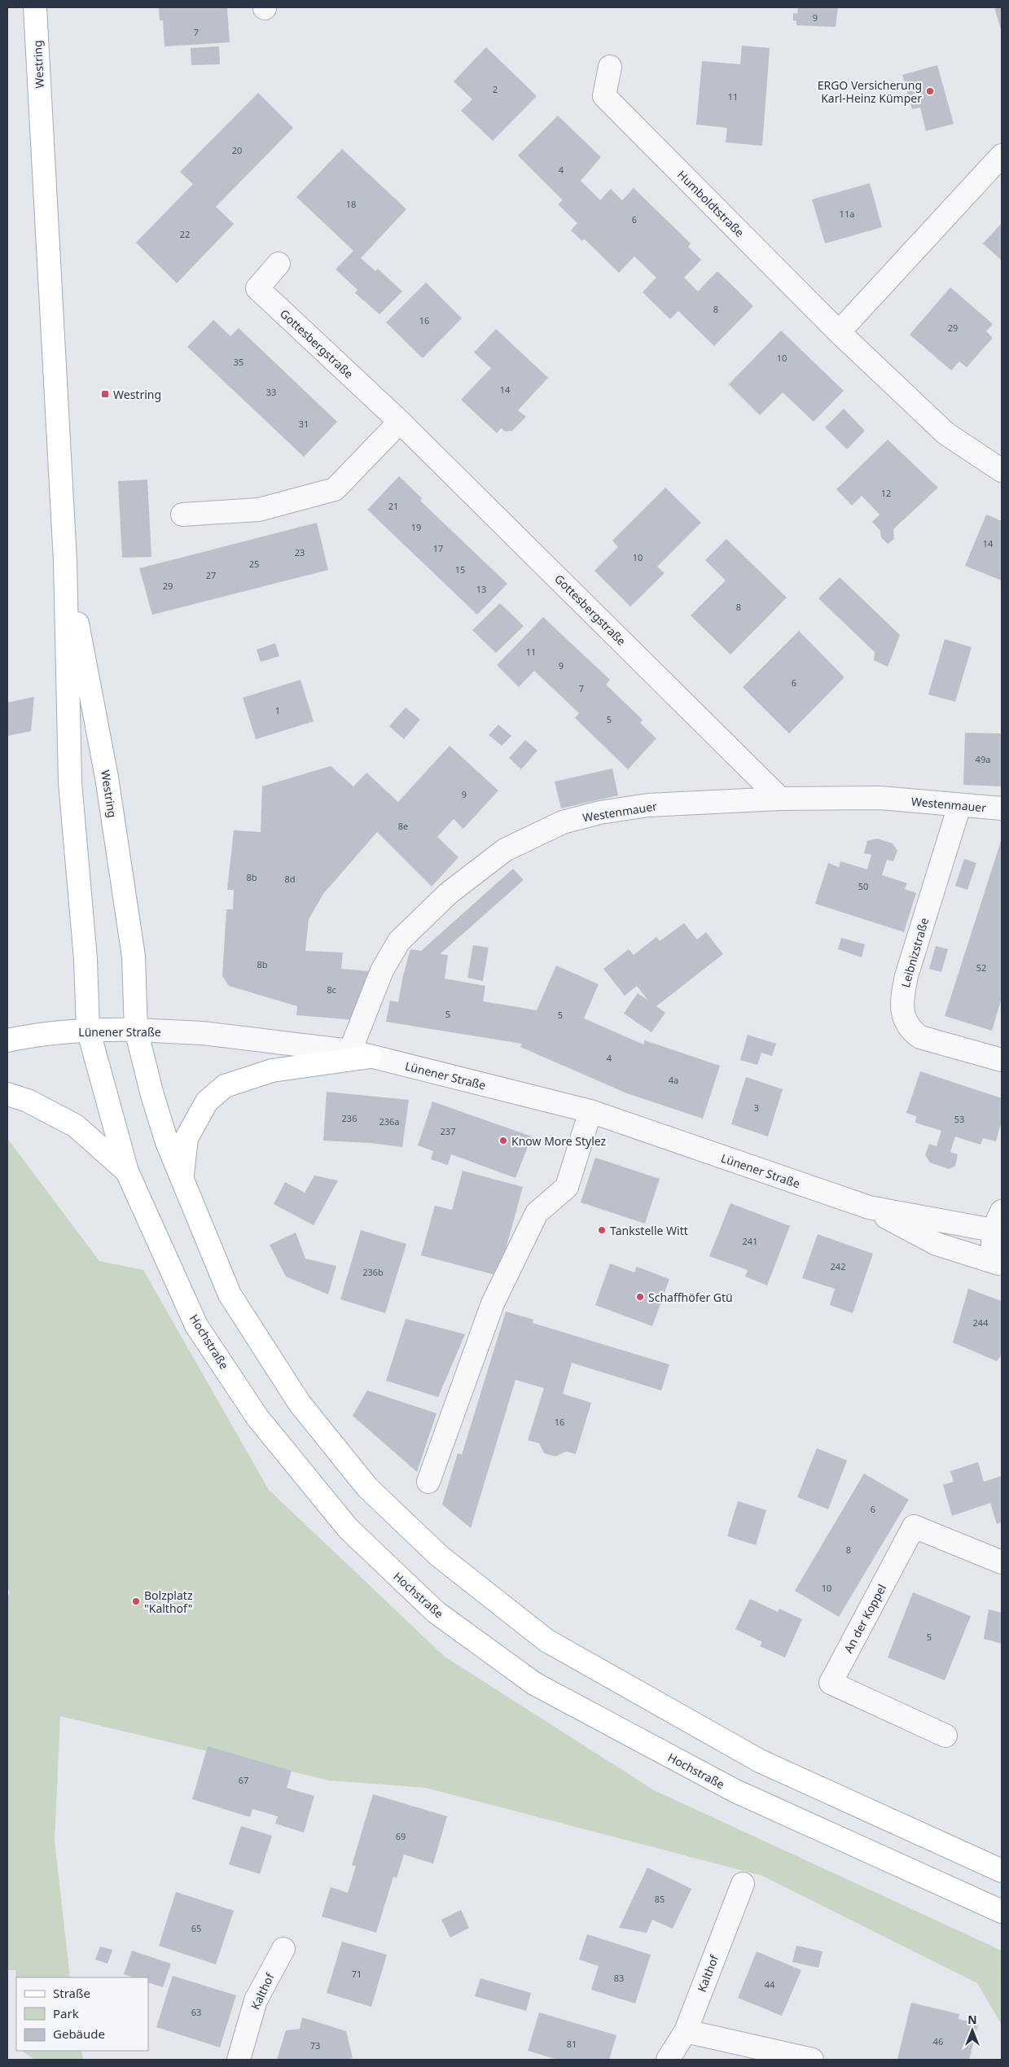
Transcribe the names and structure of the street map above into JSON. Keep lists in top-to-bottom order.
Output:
{
  "streets": {
    "main road": ["Westring", "Lünener Straße", "Hochstraße"],
    "street": [
      "Humboldtstraße",
      "Gottesbergstraße",
      "Westenmauer",
      "Leibnizstraße",
      "An der Koppel",
      "Kalthof"
    ]
  },
  "crossings": [
    ["Westring", "Lünener Straße"],
    ["Westring", "Hochstraße"],
    ["Gottesbergstraße", "Westenmauer"],
    ["Westenmauer", "Leibnizstraße"],
    ["Westenmauer", "Lünener Straße"],
    ["Lünener Straße", "Hochstraße"]
  ],
  "places": {
    "other": [
      "ERGO Versicherung Karl-Heinz Kümper",
      "Know More Stylez",
      "Tankstelle Witt",
      "Schaffhöfer Gtü",
      "Bolzplatz \"Kalthof\""
    ],
    "transit": ["Westring"]
  },
  "house_numbers": [
    "9",
    "7",
    "2",
    "11",
    "20",
    "4",
    "18",
    "11a",
    "6",
    "22",
    "8",
    "16",
    "29",
    "10",
    "35",
    "14",
    "33",
    "31",
    "12",
    "21",
    "19",
    "14",
    "17",
    "23",
    "10",
    "25",
    "15",
    "27",
    "29",
    "13",
    "8",
    "11",
    "9",
    "6",
    "7",
    "1",
    "5",
    "49a",
    "9",
    "8e",
    "8b",
    "8d",
    "50",
    "8b",
    "52",
    "8c",
    "5",
    "5",
    "4",
    "4a",
    "3",
    "236",
    "53",
    "236a",
    "237",
    "241",
    "242",
    "236b",
    "244",
    "16",
    "6",
    "8",
    "10",
    "5",
    "67",
    "69",
    "85",
    "65",
    "71",
    "83",
    "44",
    "63",
    "46",
    "81",
    "73"
  ],
  "legend": ["Straße", "Park", "Gebäude"],
  "north": "top"
}
